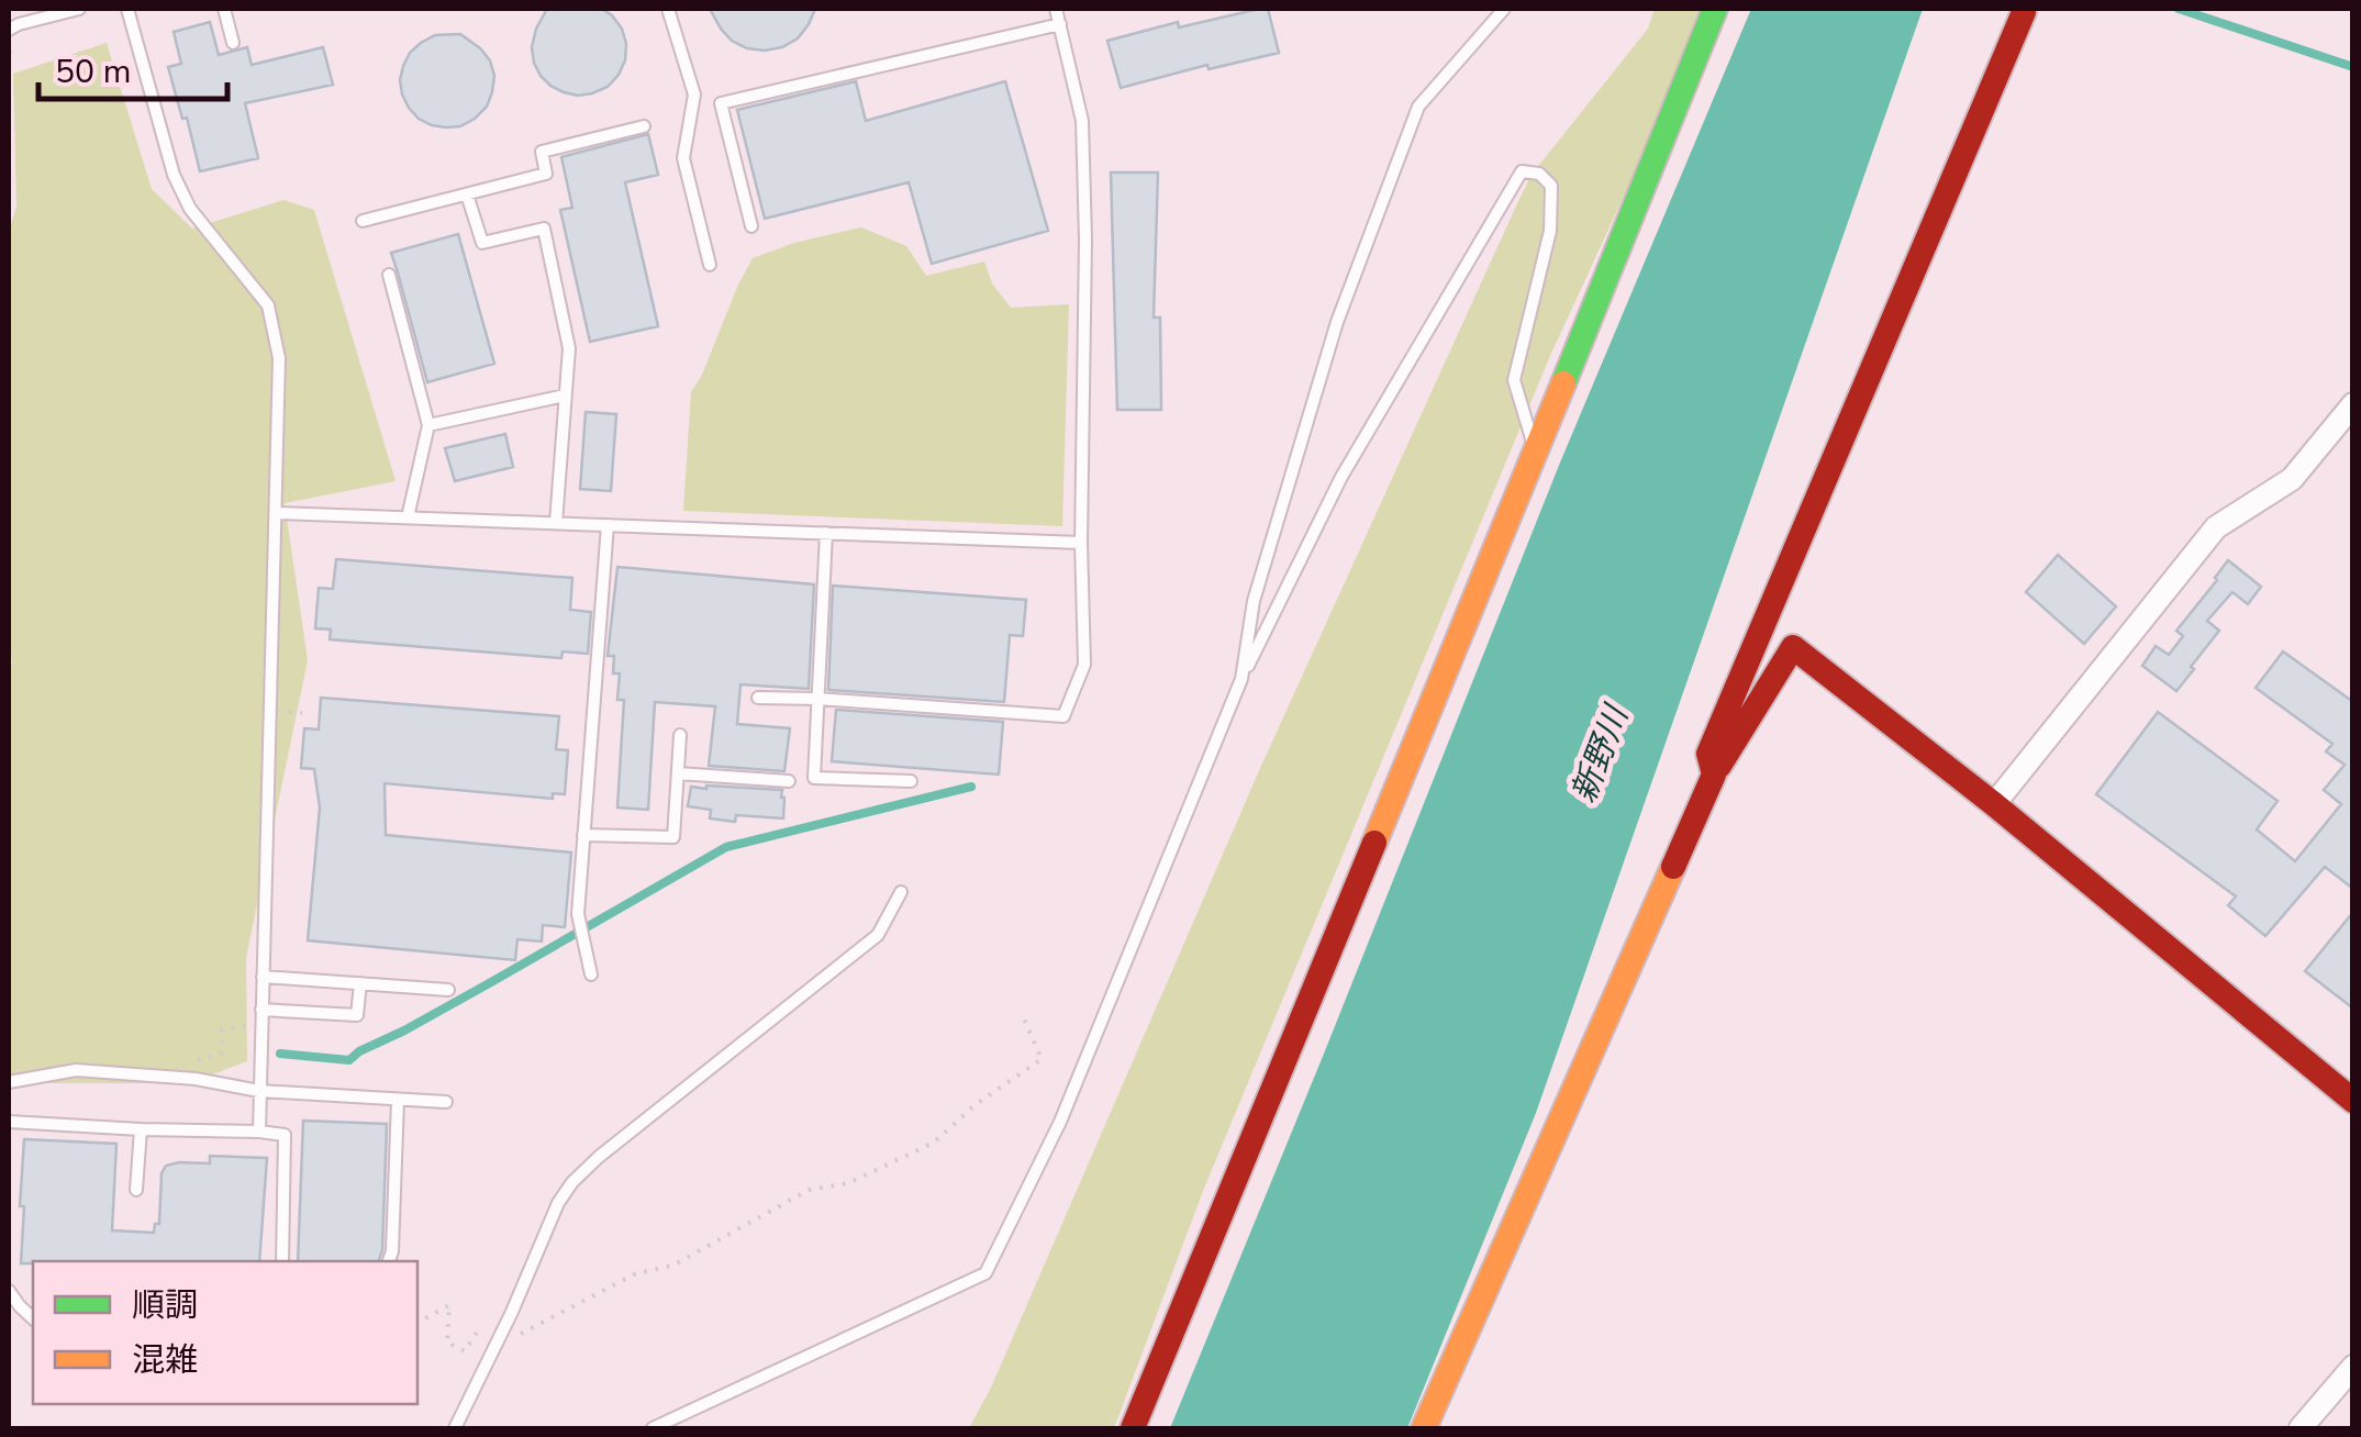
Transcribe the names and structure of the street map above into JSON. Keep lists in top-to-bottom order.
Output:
{
  "water": ["新野川"],
  "legend": ["順調", "混雑"],
  "scale_bar": "50 m"
}
